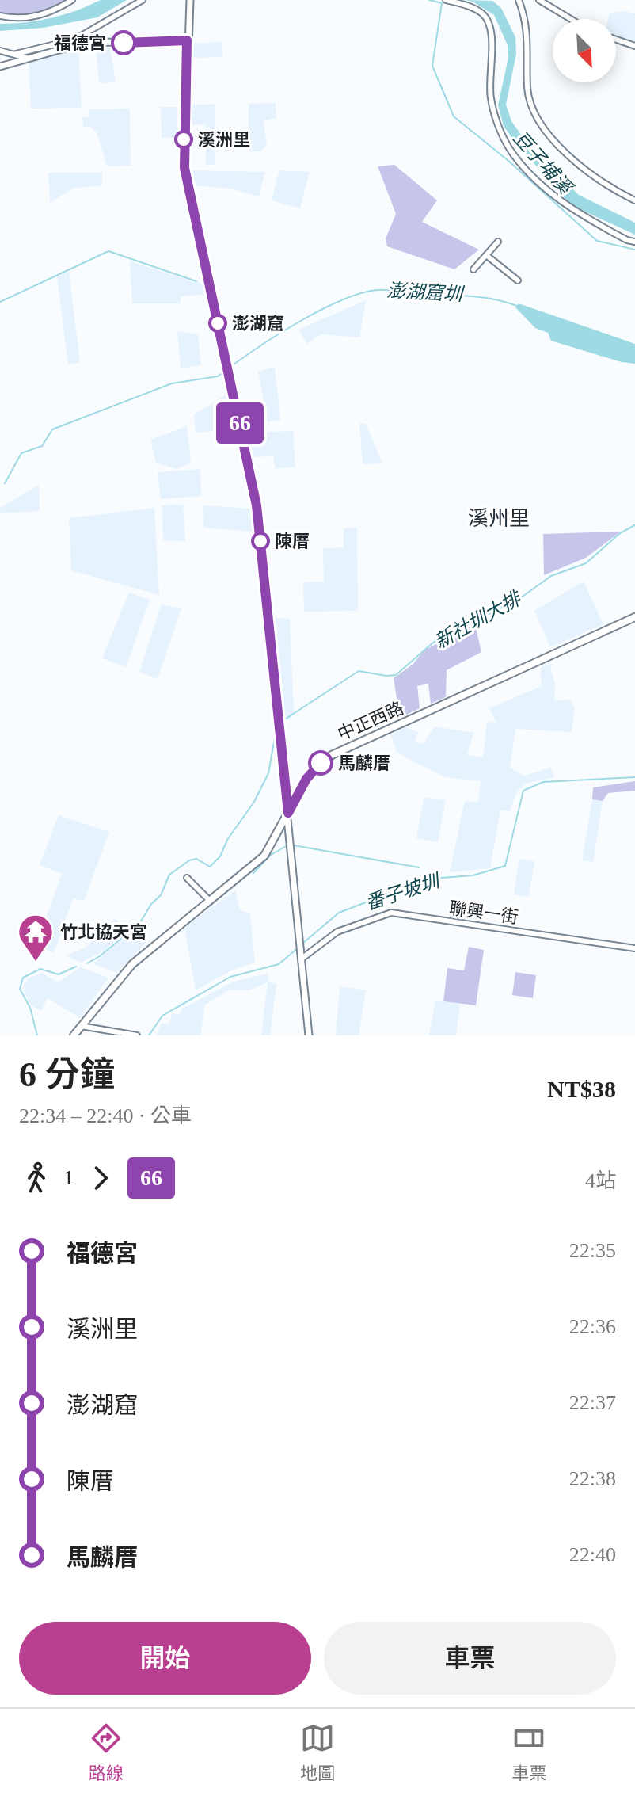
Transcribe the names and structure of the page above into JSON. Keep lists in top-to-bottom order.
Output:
{
  "streets": {
    "main road": ["中正西路"],
    "street": ["聯興一街"]
  },
  "districts": ["溪州里"],
  "water": [
    "豆子埔溪",
    "澎湖窟圳",
    "新社圳大排",
    "番子坡圳"
  ],
  "places": {
    "other": [
      "福德宮",
      "溪洲里",
      "澎湖窟",
      "陳厝",
      "馬麟厝"
    ],
    "temple": ["竹北協天宮"]
  },
  "lines": ["bus line 66"],
  "north": "bottom right",
  "page": {
    "on_map": "66",
    "heading": ["6 分鐘", "22:34 – 22:40 · 公車", "NT$38"],
    "legs": ["1", "66", "4站"],
    "list": [
      {
        "name": "福德宮",
        "value": "22:35"
      },
      {
        "name": "溪洲里",
        "value": "22:36"
      },
      {
        "name": "澎湖窟",
        "value": "22:37"
      },
      {
        "name": "陳厝",
        "value": "22:38"
      },
      {
        "name": "馬麟厝",
        "value": "22:40"
      }
    ],
    "buttons": ["開始", "車票"],
    "tabs": ["路線", "地圖", "車票"]
  }
}
